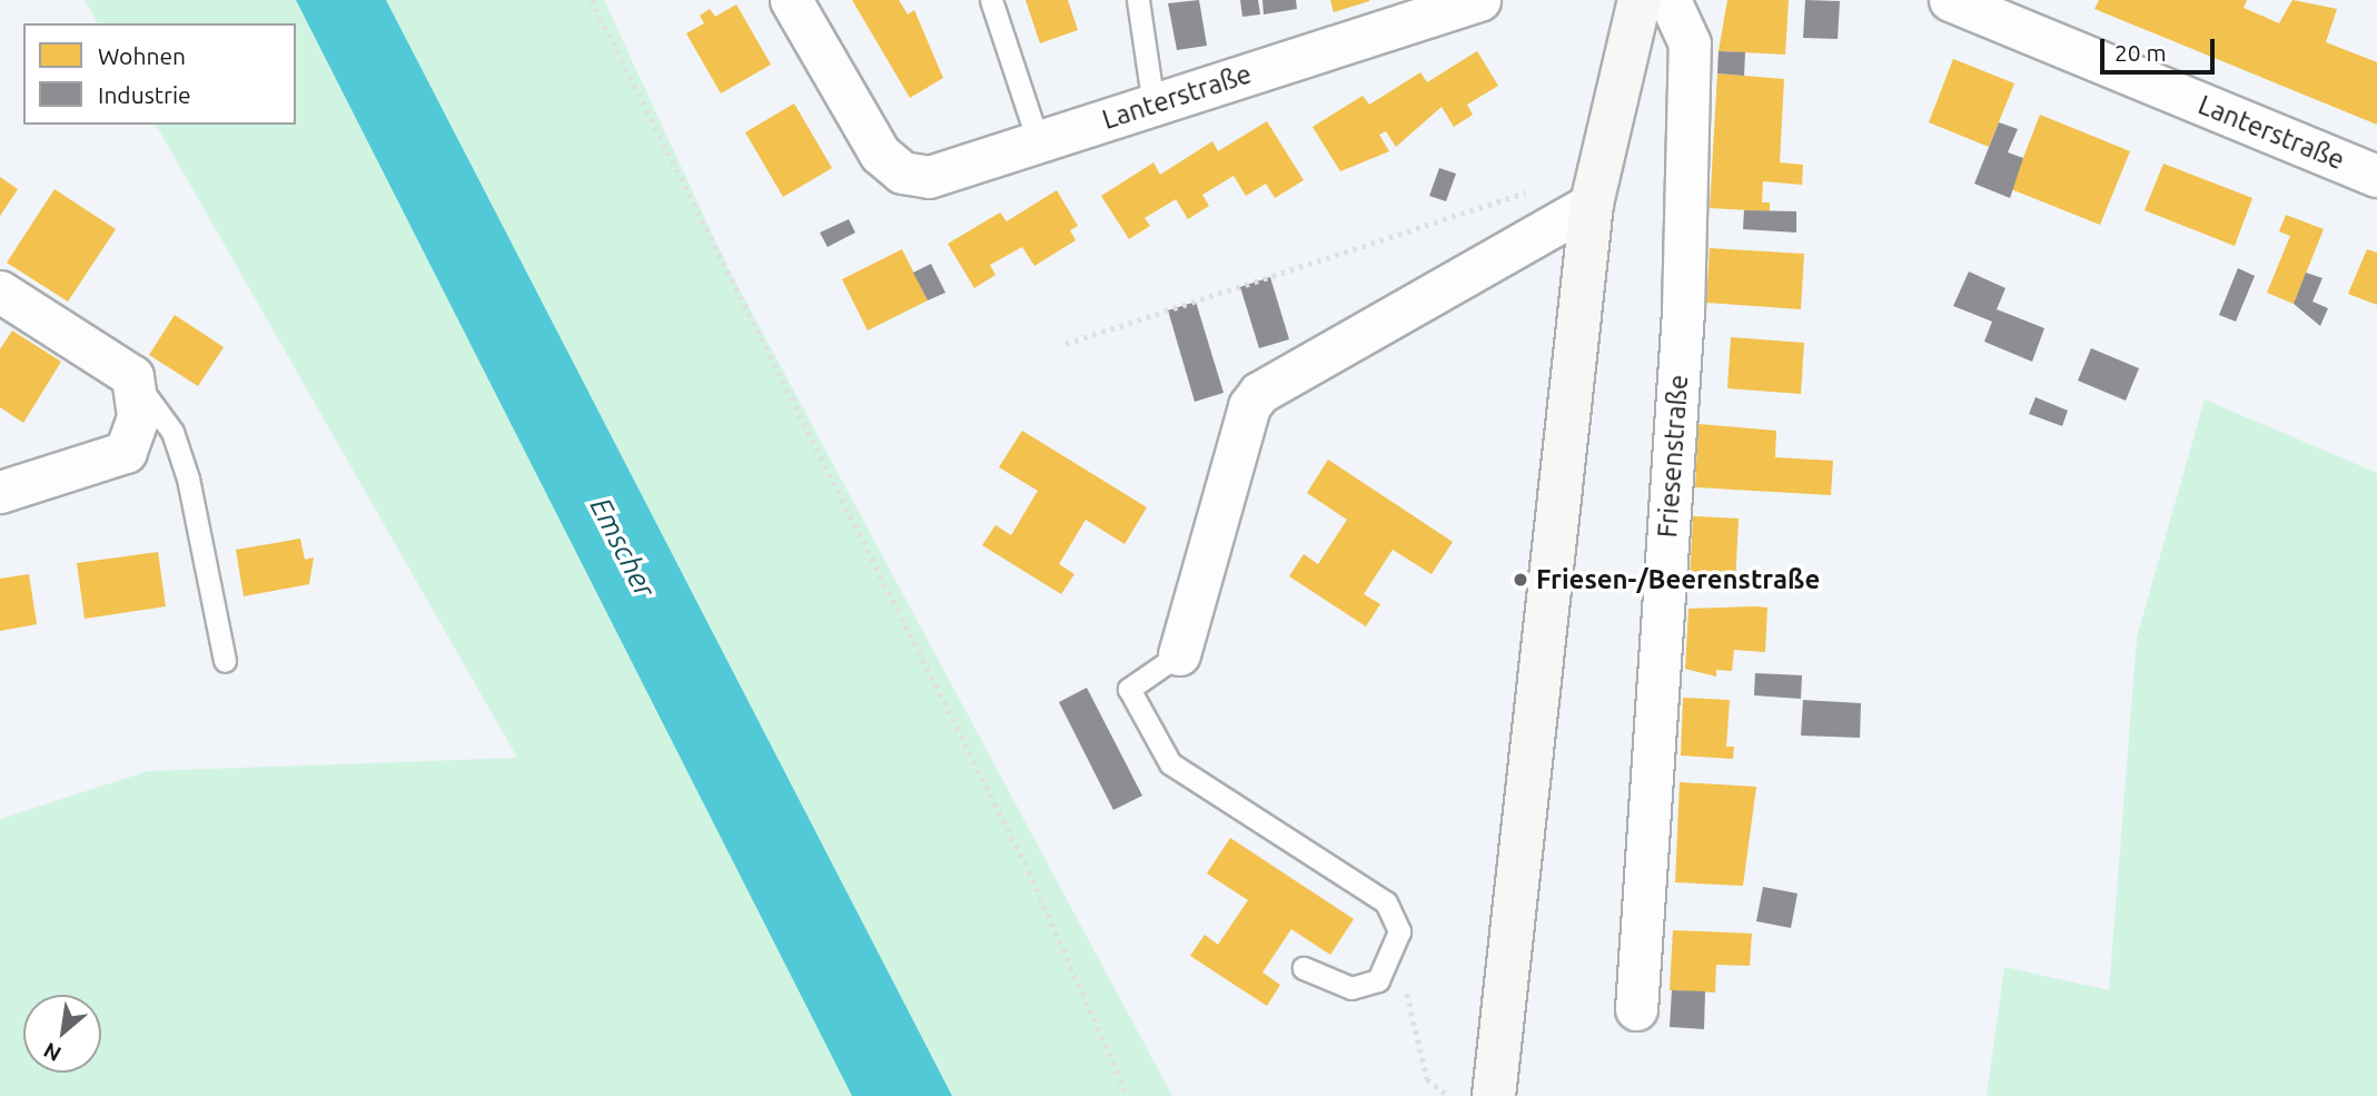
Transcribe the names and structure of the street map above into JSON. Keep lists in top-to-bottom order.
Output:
{
  "streets": {
    "street": ["Lanterstraße", "Friesenstraße"]
  },
  "water": ["Emscher"],
  "places": ["Friesen-/Beerenstraße"],
  "legend": ["Wohnen", "Industrie"],
  "scale_bar": "20 m",
  "north": "bottom left"
}
